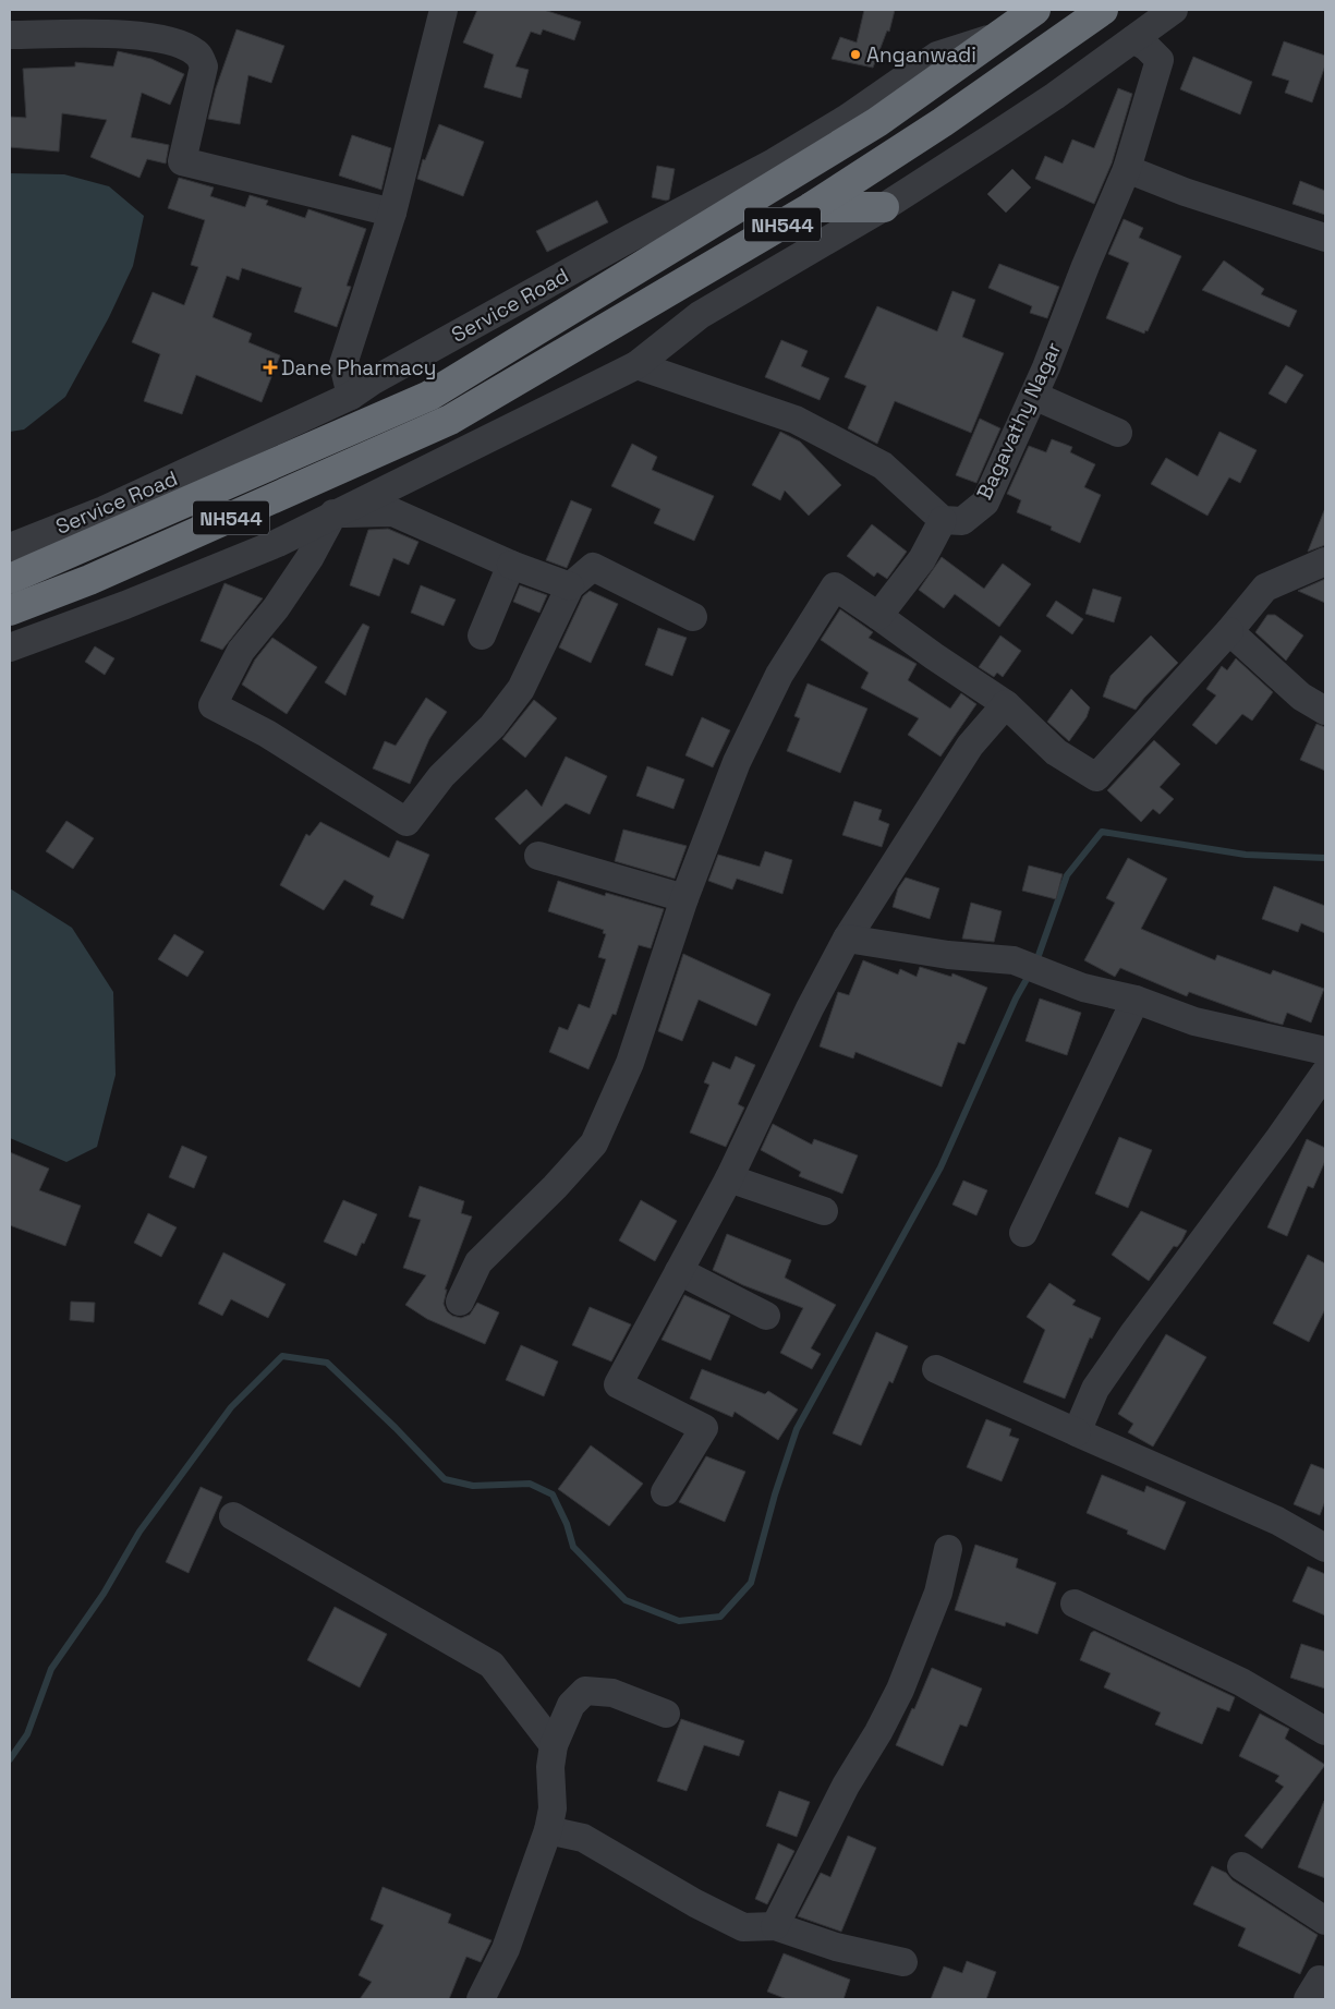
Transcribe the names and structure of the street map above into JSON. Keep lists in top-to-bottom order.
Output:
{
  "streets": {
    "highway": ["NH544"],
    "street": ["Service Road", "Bagavathy Nagar"]
  },
  "crossings": [
    ["NH544", "Service Road"]
  ],
  "places": {
    "other": ["Anganwadi"],
    "health": ["Dane Pharmacy"]
  }
}
